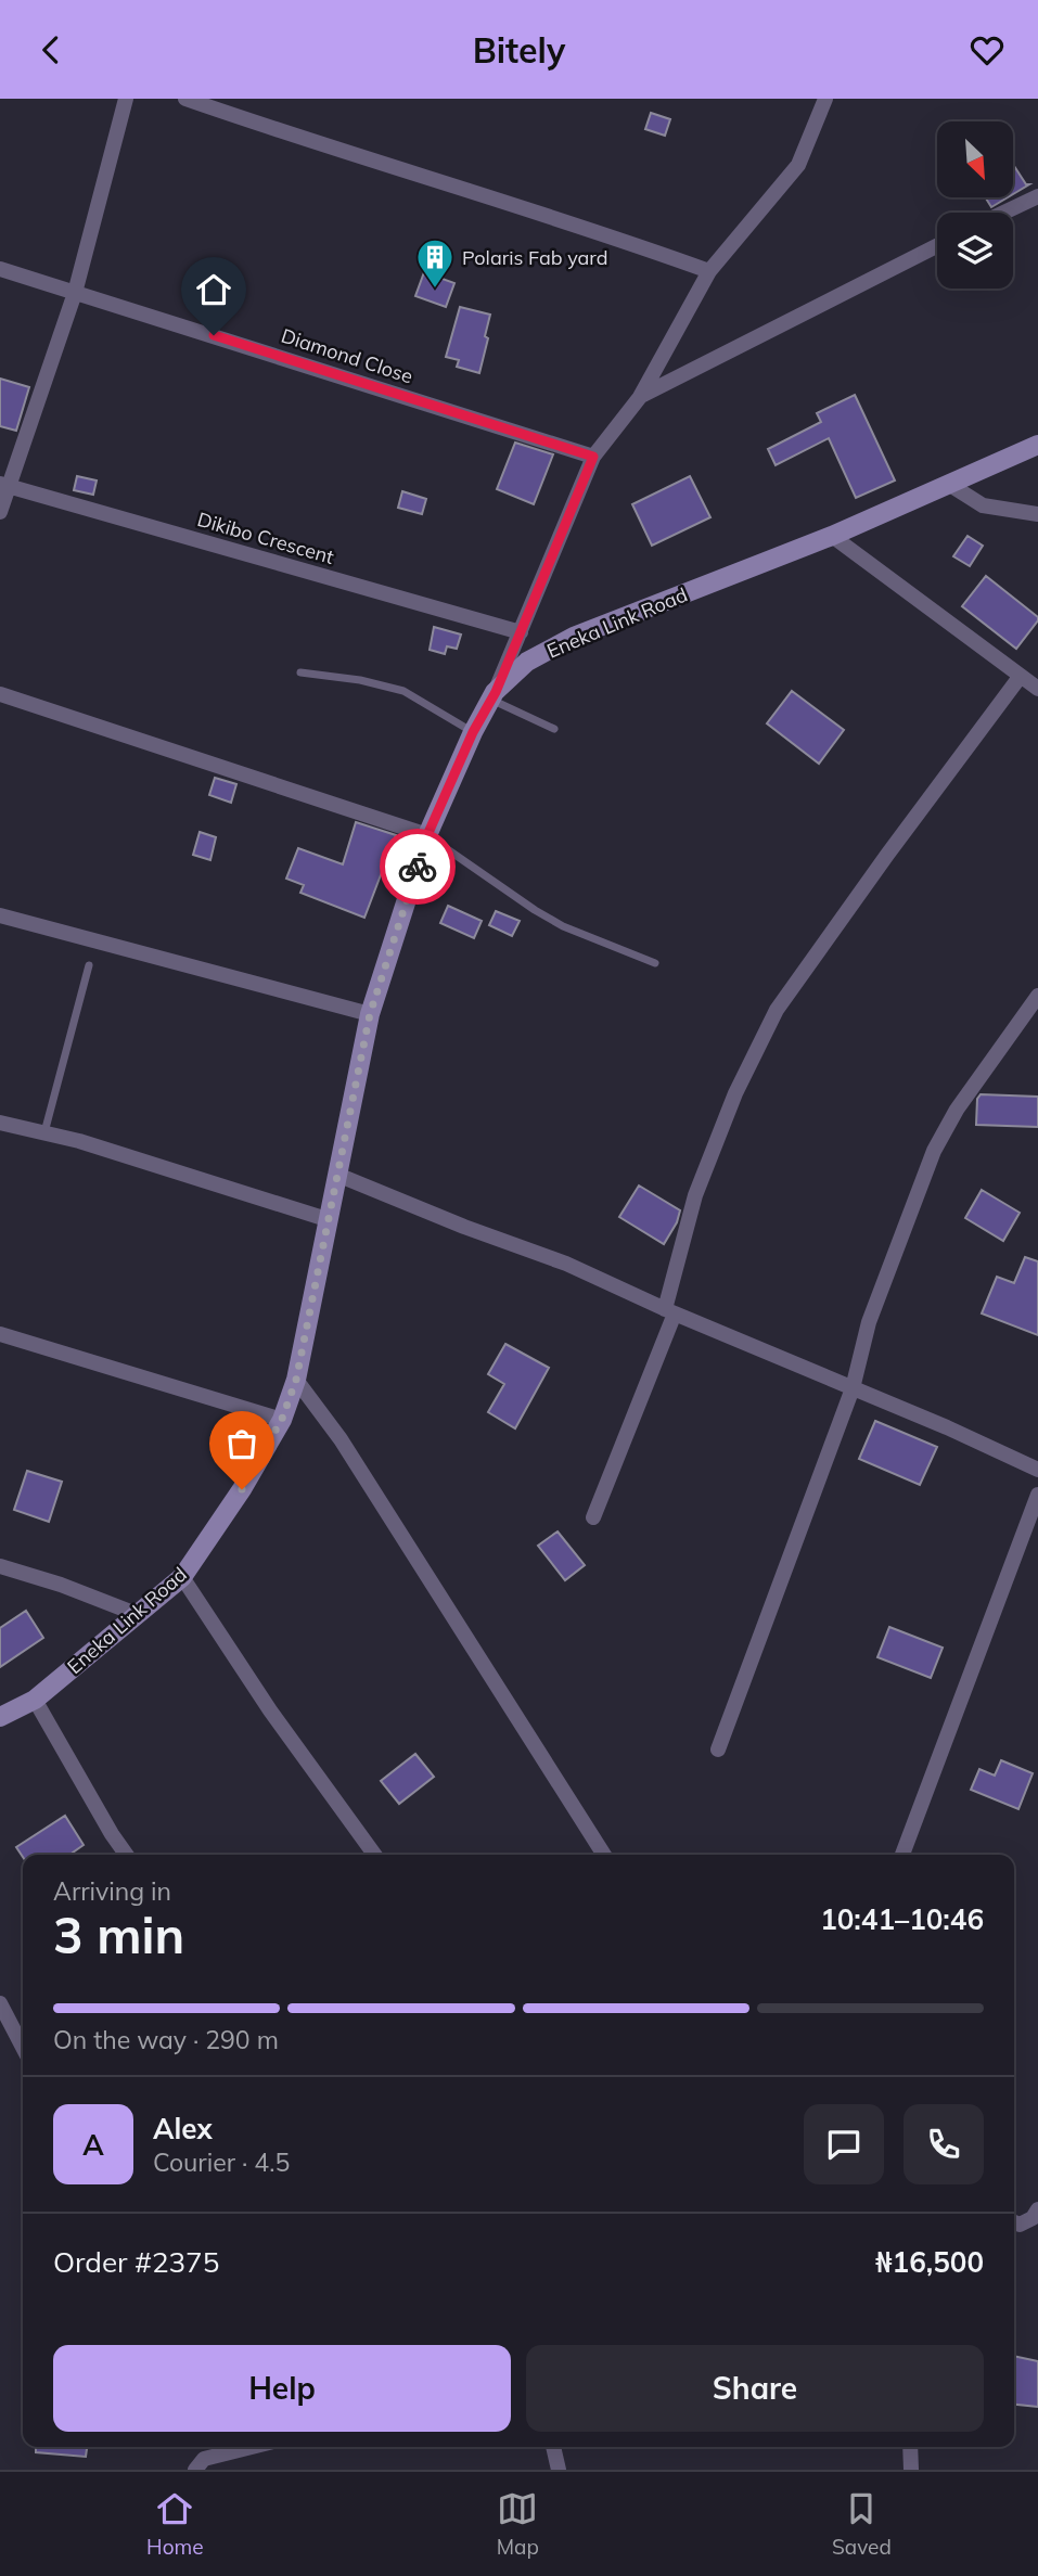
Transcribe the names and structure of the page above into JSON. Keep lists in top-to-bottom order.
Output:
{
  "streets": {
    "street": ["Diamond Close", "Dikibo Crescent", "Eneka Link Road"]
  },
  "places": {
    "building": ["Polaris Fab yard"]
  },
  "north": "bottom right",
  "page": {
    "header": "Bitely",
    "heading": ["3 min", "Arriving in", "10:41–10:46"],
    "panel": [
      "Alex",
      "Courier · 4.5",
      "Order #2375",
      "₦16,500"
    ],
    "bar": "On the way · 290 m",
    "round": "A",
    "buttons": ["Help", "Share"],
    "tabs": ["Home", "Map", "Saved"]
  }
}
